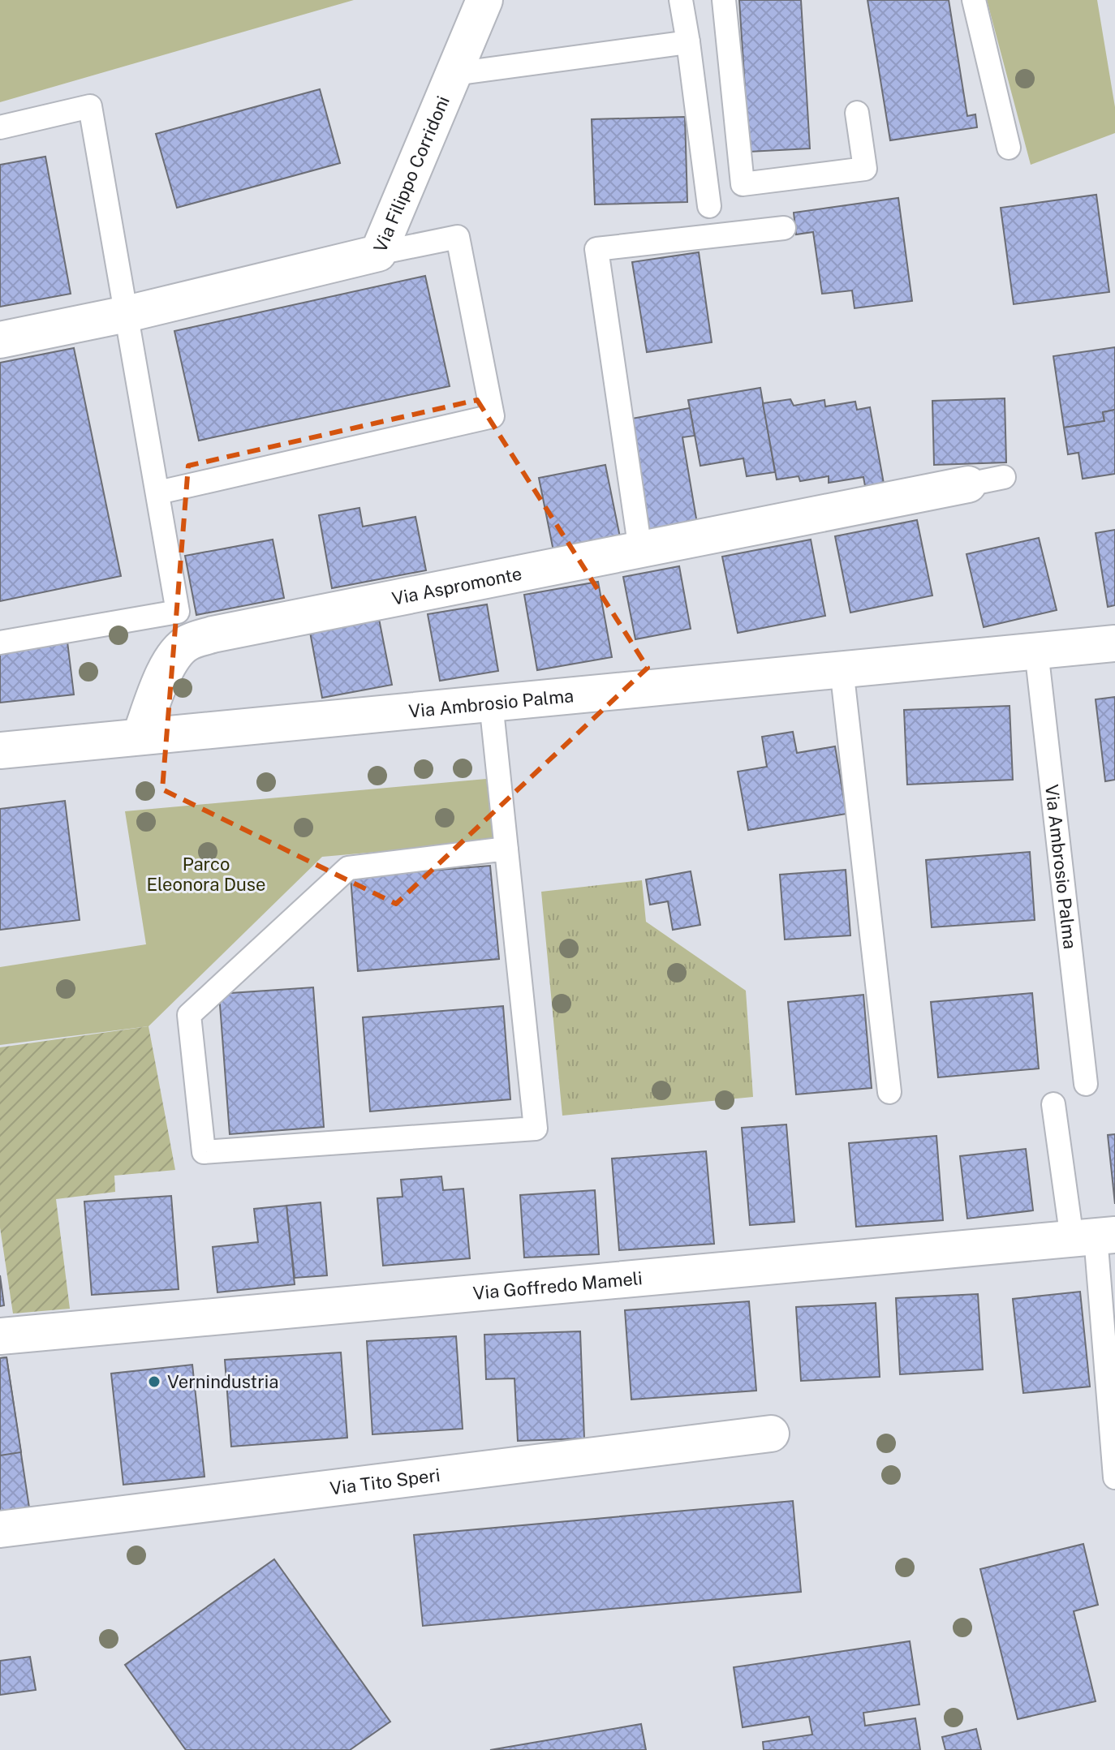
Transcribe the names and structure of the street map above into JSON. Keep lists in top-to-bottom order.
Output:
{
  "streets": {
    "street": [
      "Via Filippo Corridoni",
      "Via Aspromonte",
      "Via Ambrosio Palma",
      "Via Goffredo Mameli",
      "Via Tito Speri"
    ]
  },
  "crossings": [
    ["Via Aspromonte", "Via Ambrosio Palma"]
  ],
  "parks": ["Parco Eleonora Duse"],
  "places": ["Vernindustria"]
}
